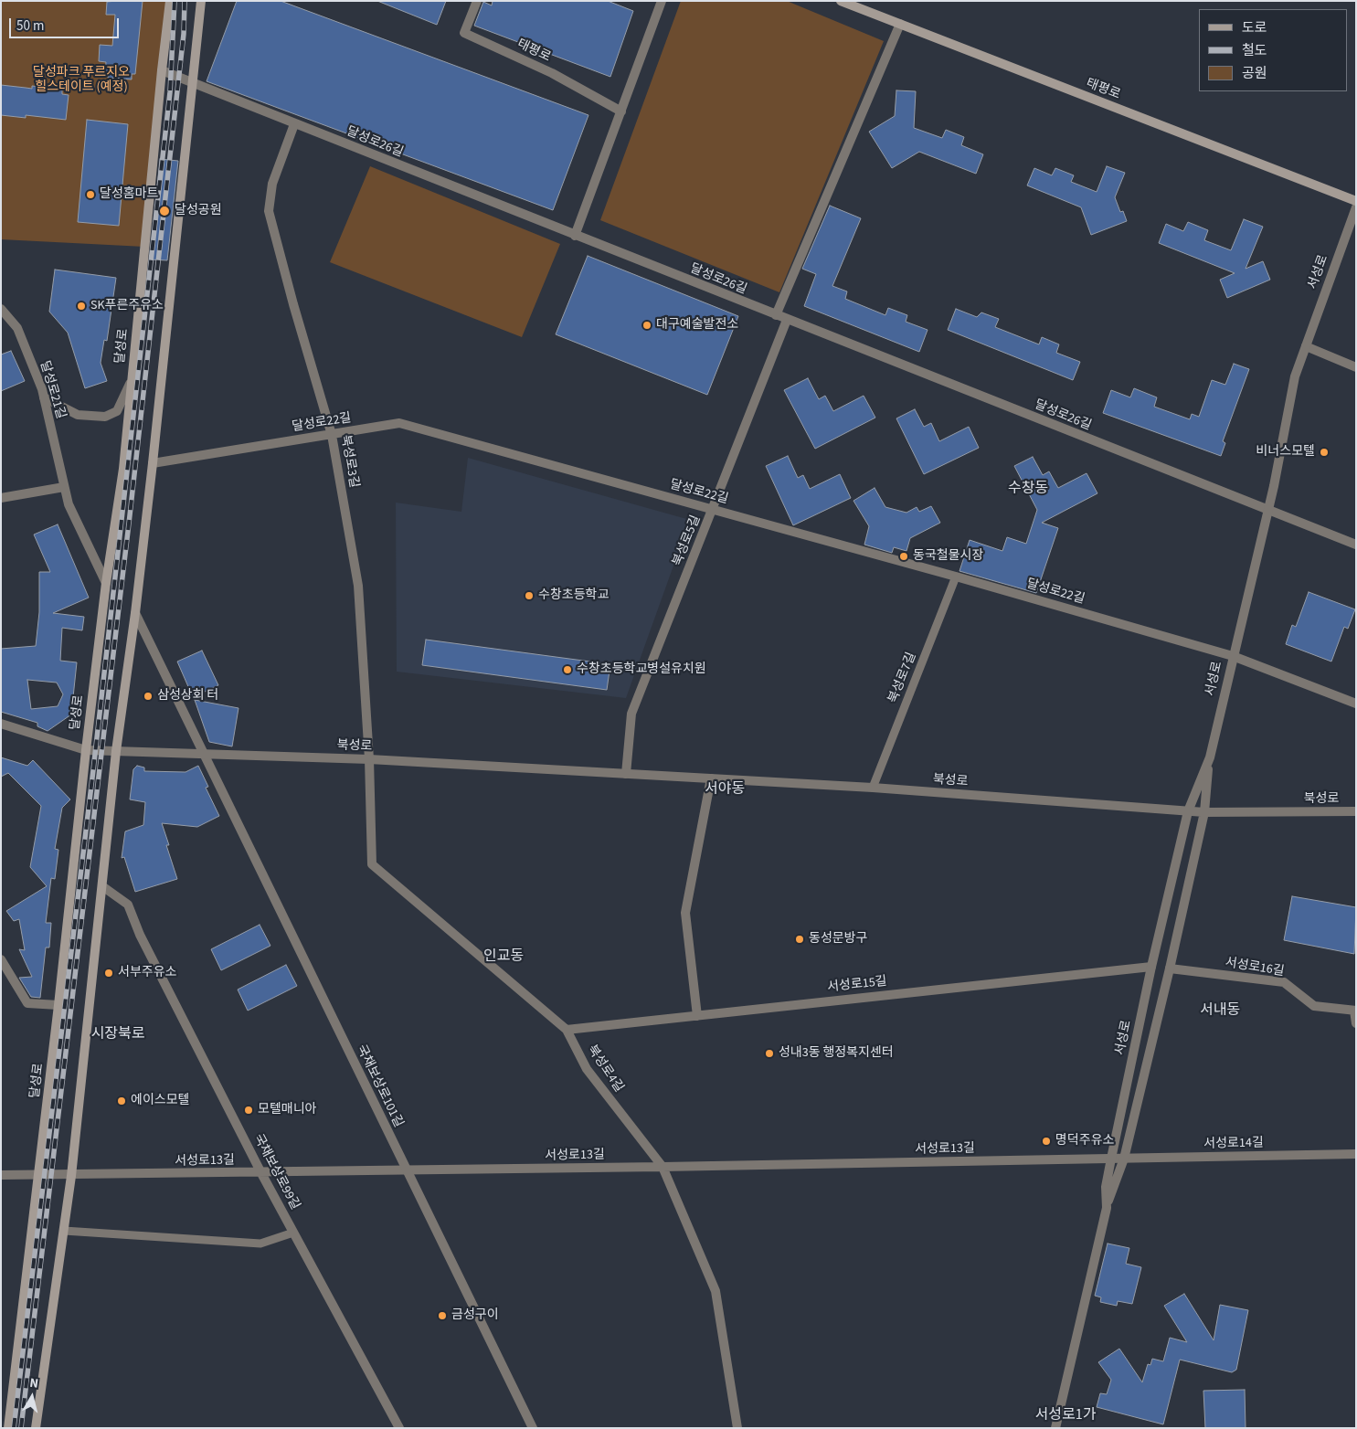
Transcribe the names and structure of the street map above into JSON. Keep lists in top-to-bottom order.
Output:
{
  "streets": {
    "main road": ["태평로", "달성로"],
    "street": [
      "달성로26길",
      "서성로",
      "달성로21길",
      "달성로22길",
      "북성로3길",
      "북성로5길",
      "북성로",
      "서성로16길",
      "서성로15길",
      "북성로4길",
      "국채보상로101길",
      "서성로14길",
      "서성로13길",
      "국채보상로99길"
    ],
    "lane": ["북성로7길"]
  },
  "crossings": [
    ["달성로26길", "서성로"],
    ["달성로26길", "달성로"],
    ["달성로26길", "북성로3길"],
    ["달성로26길", "북성로5길"],
    ["서성로", "달성로22길"],
    ["서성로", "북성로"],
    ["서성로", "서성로15길"],
    ["서성로", "서성로14길"],
    ["서성로", "서성로13길"],
    ["달성로", "달성로21길"],
    ["달성로", "북성로"],
    ["달성로", "서성로13길"],
    ["달성로22길", "북성로3길"],
    ["달성로22길", "북성로5길"],
    ["달성로22길", "북성로7길"],
    ["북성로3길", "북성로"],
    ["북성로3길", "북성로4길"],
    ["북성로5길", "북성로"],
    ["북성로7길", "북성로"],
    ["북성로", "북성로4길"],
    ["북성로", "국채보상로101길"],
    ["서성로15길", "북성로4길"],
    ["북성로4길", "서성로13길"],
    ["국채보상로101길", "서성로13길"],
    ["서성로14길", "서성로13길"],
    ["서성로13길", "국채보상로99길"]
  ],
  "districts": [
    "수창동",
    "서야동",
    "인교동",
    "서내동",
    "시장북로",
    "서성로1가"
  ],
  "parks": ["달성파크 푸르지오 힐스테이트 (예정)"],
  "places": [
    "달성홈마트",
    "달성공원",
    "SK푸른주유소",
    "대구예술발전소",
    "비너스모텔",
    "동국철물시장",
    "수창초등학교",
    "수창초등학교병설유치원",
    "삼성상회 터",
    "동성문방구",
    "서부주유소",
    "성내3동 행정복지센터",
    "에이스모텔",
    "모텔매니아",
    "명덕주유소",
    "금성구이"
  ],
  "legend": ["도로", "철도", "공원"],
  "scale_bar": "50 m",
  "north": "top"
}
